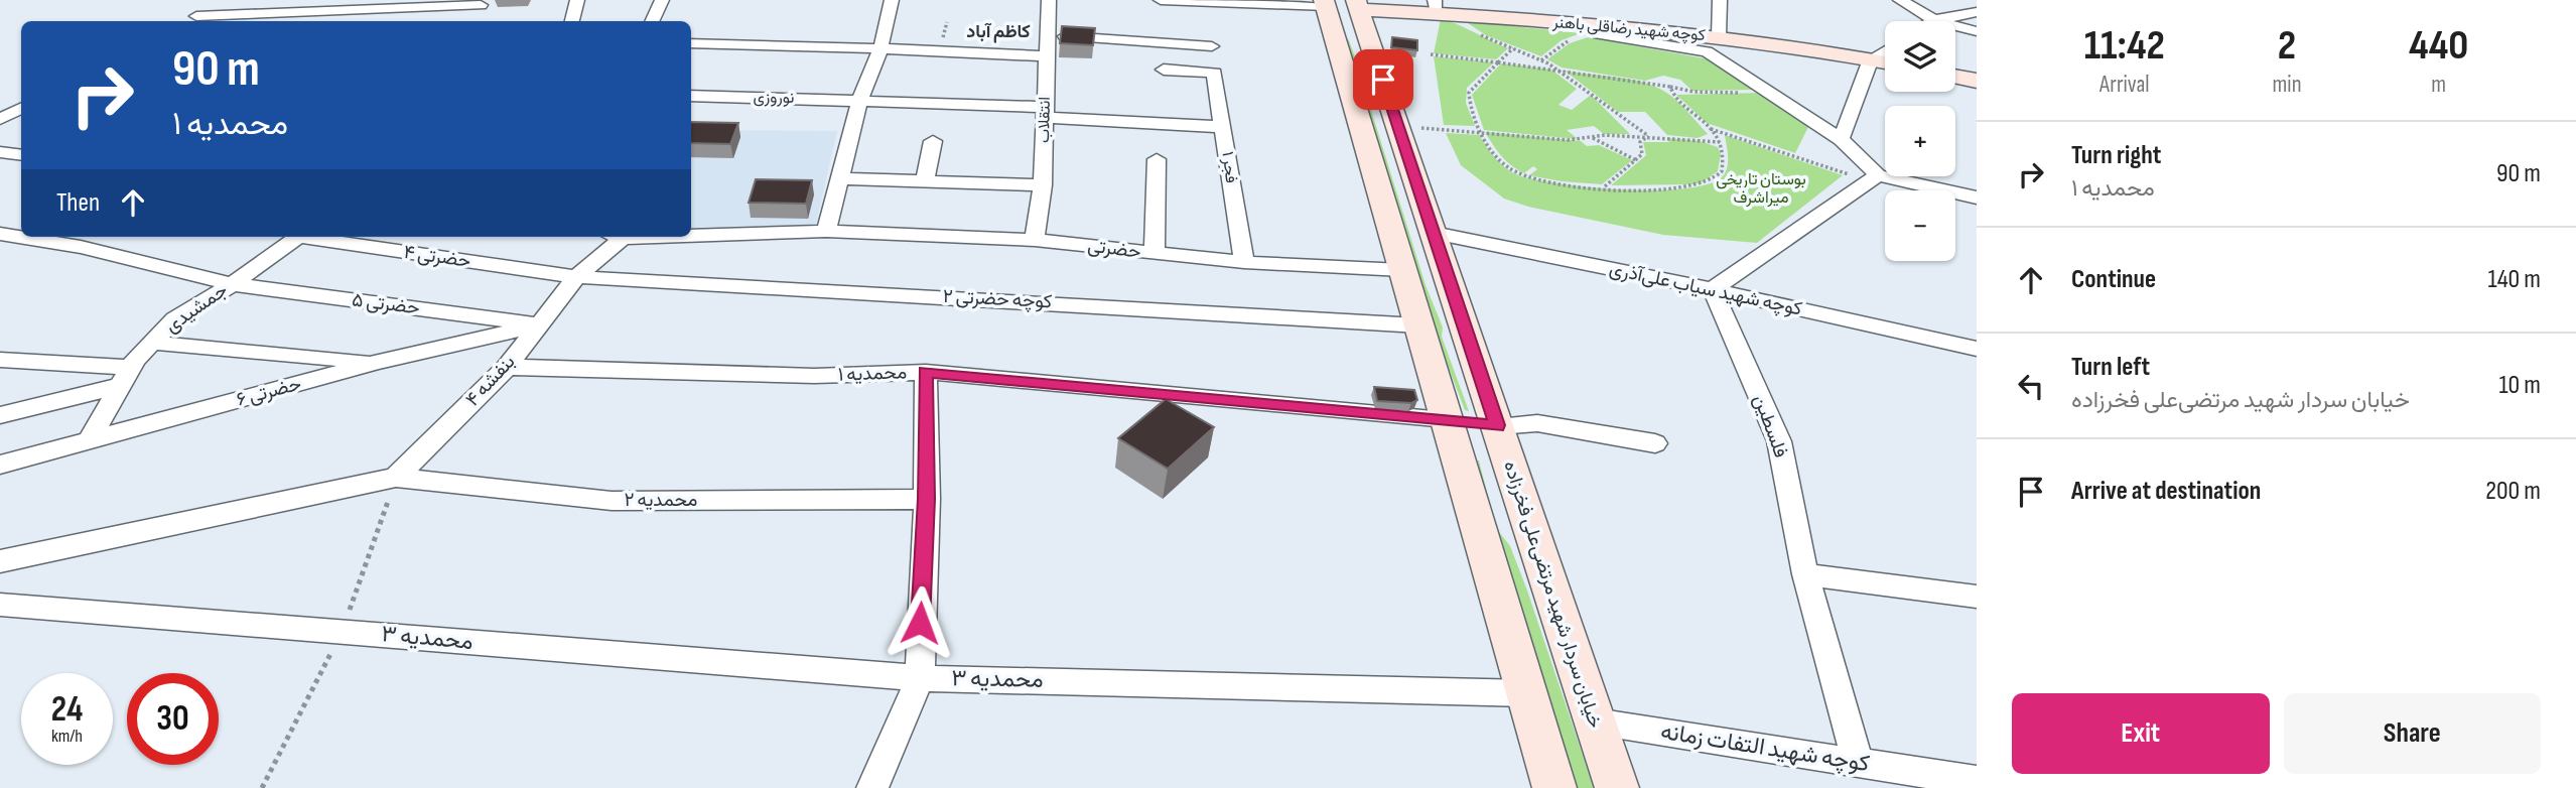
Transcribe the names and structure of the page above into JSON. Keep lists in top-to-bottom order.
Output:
{
  "streets": {
    "main road": ["کوچه شهید رضاقلی باهنر", "خیابان سردار شهید مرتضی‌علی فخرزاده"],
    "street": [
      "نوروزی",
      "انتقلاب",
      "فجر ۱",
      "حضرتی",
      "حضرتی ۴",
      "کوچه شهید سیاب علی‌آذری",
      "کوچه حضرتی ۲",
      "حضرتی ۵",
      "جمشیدی",
      "محمدیه ۱",
      "بنفشه ۴",
      "حضرتی ۶",
      "فلسطین",
      "محمدیه ۲",
      "محمدیه ۳",
      "کوچه شهید التفات زمانه"
    ]
  },
  "crossings": [
    ["کوچه شهید رضاقلی باهنر", "خیابان سردار شهید مرتضی‌علی فخرزاده"],
    ["نوروزی", "انتقلاب"],
    ["نوروزی", "فجر ۱"],
    ["انتقلاب", "حضرتی"],
    ["فجر ۱", "حضرتی"],
    ["حضرتی ۴", "کوچه حضرتی ۲"],
    ["حضرتی ۴", "بنفشه ۴"],
    ["کوچه شهید سیاب علی‌آذری", "فلسطین"],
    ["کوچه شهید سیاب علی‌آذری", "خیابان سردار شهید مرتضی‌علی فخرزاده"],
    ["کوچه حضرتی ۲", "بنفشه ۴"],
    ["حضرتی ۵", "جمشیدی"],
    ["حضرتی ۵", "بنفشه ۴"],
    ["حضرتی ۵", "حضرتی ۶"],
    ["جمشیدی", "حضرتی ۶"],
    ["محمدیه ۱", "بنفشه ۴"],
    ["بنفشه ۴", "حضرتی ۶"],
    ["بنفشه ۴", "محمدیه ۲"],
    ["فلسطین", "کوچه شهید التفات زمانه"],
    ["خیابان سردار شهید مرتضی‌علی فخرزاده", "کوچه شهید التفات زمانه"]
  ],
  "districts": ["کاظم آباد"],
  "parks": ["بوستان تاریخی میراشرف"],
  "page": {
    "eta": [
      "11:42",
      "Arrival",
      "2",
      "min",
      "440",
      "m"
    ],
    "map_buttons": ["+", "−"],
    "turn": ["90 m", "محمدیه ۱"],
    "list": [
      {
        "name": "Turn right",
        "note": "محمدیه ۱",
        "value": "90 m"
      },
      {
        "name": "Continue",
        "value": "140 m"
      },
      {
        "name": "Turn left",
        "note": "خیابان سردار شهید مرتضی‌علی فخرزاده",
        "value": "10 m"
      },
      {
        "name": "Arrive at destination",
        "value": "200 m"
      }
    ],
    "then": "Then",
    "speed": "24 km/h",
    "limit": "30",
    "buttons": ["Exit", "Share"]
  }
}
